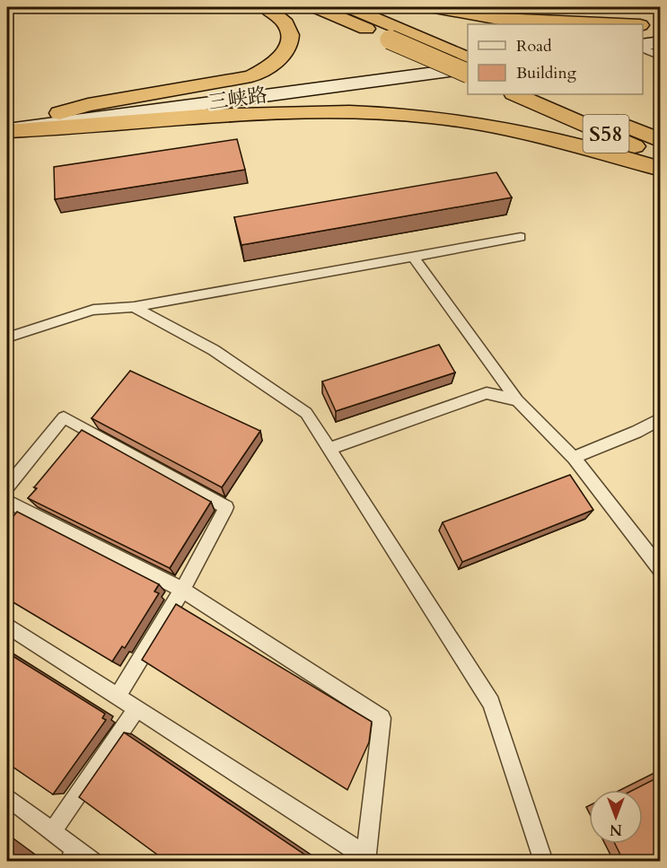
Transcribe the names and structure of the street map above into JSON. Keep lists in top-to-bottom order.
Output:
{
  "streets": {
    "highway": ["S58"],
    "main road": ["三峡路"]
  },
  "legend": ["Road", "Building"],
  "north": "bottom"
}
